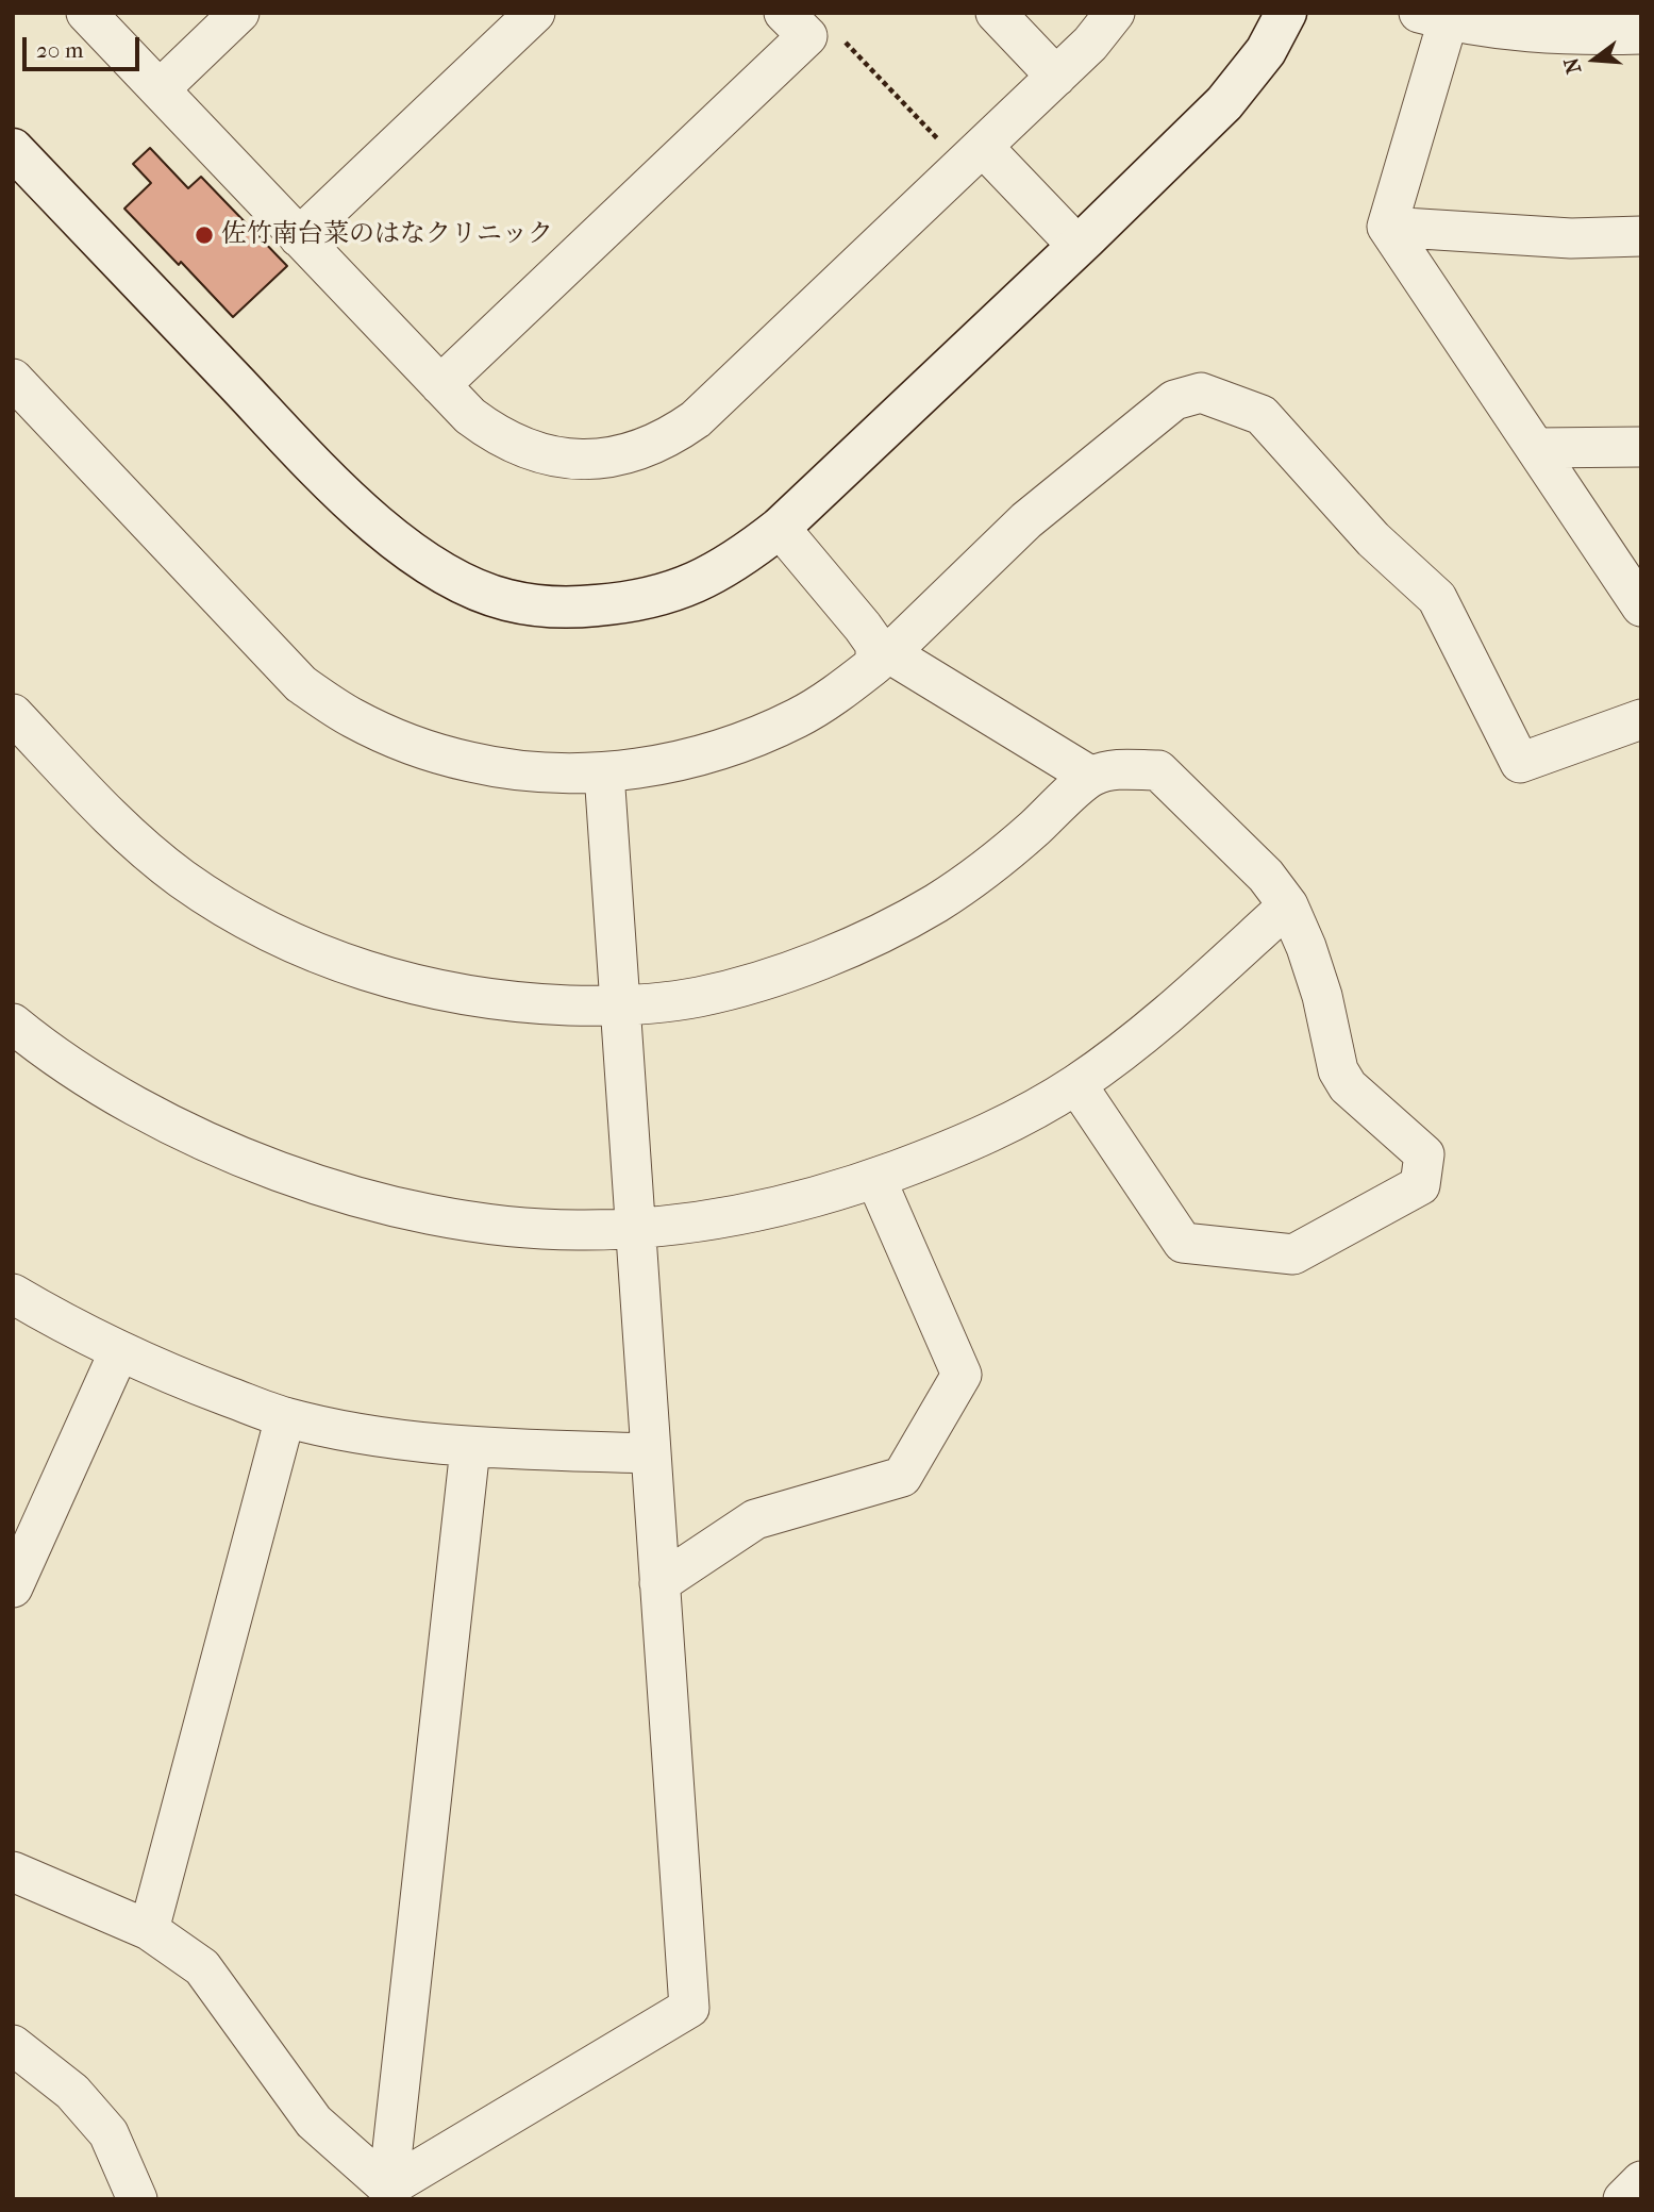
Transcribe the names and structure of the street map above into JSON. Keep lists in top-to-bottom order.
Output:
{
  "places": ["佐竹南台菜のはなクリニック"],
  "scale_bar": "20 m",
  "north": "left"
}
